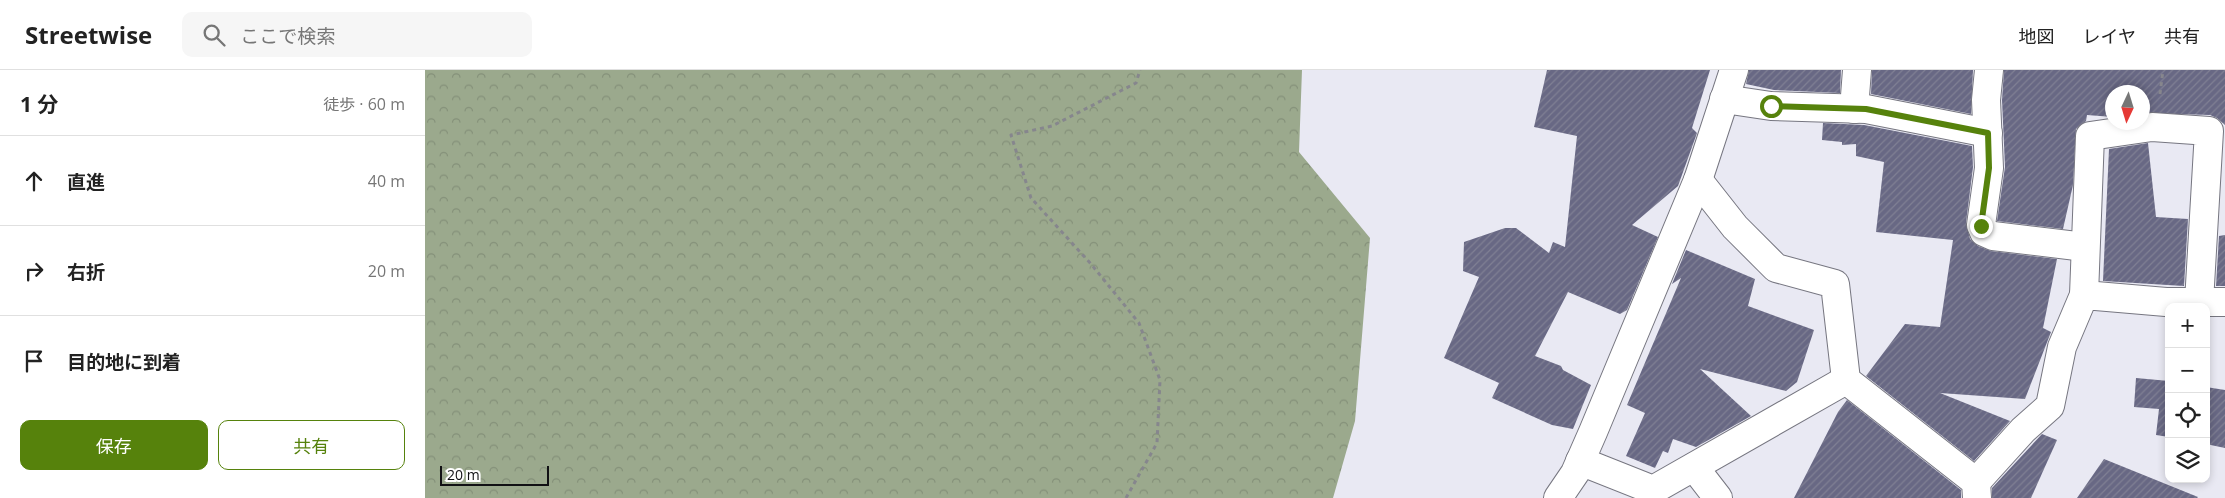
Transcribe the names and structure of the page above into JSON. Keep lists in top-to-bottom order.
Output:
{
  "scale_bar": "20 m",
  "north": "bottom",
  "page": {
    "header": "Streetwise",
    "search": "ここで検索",
    "nav": ["地図", "レイヤ", "共有"],
    "heading": ["1 分", "徒歩 · 60 m"],
    "list": [
      ["直進", "40 m"],
      ["右折", "20 m"],
      "目的地に到着"
    ],
    "map_buttons": ["+", "−"],
    "buttons": ["保存", "共有"],
    "scale": "20 m"
  }
}
